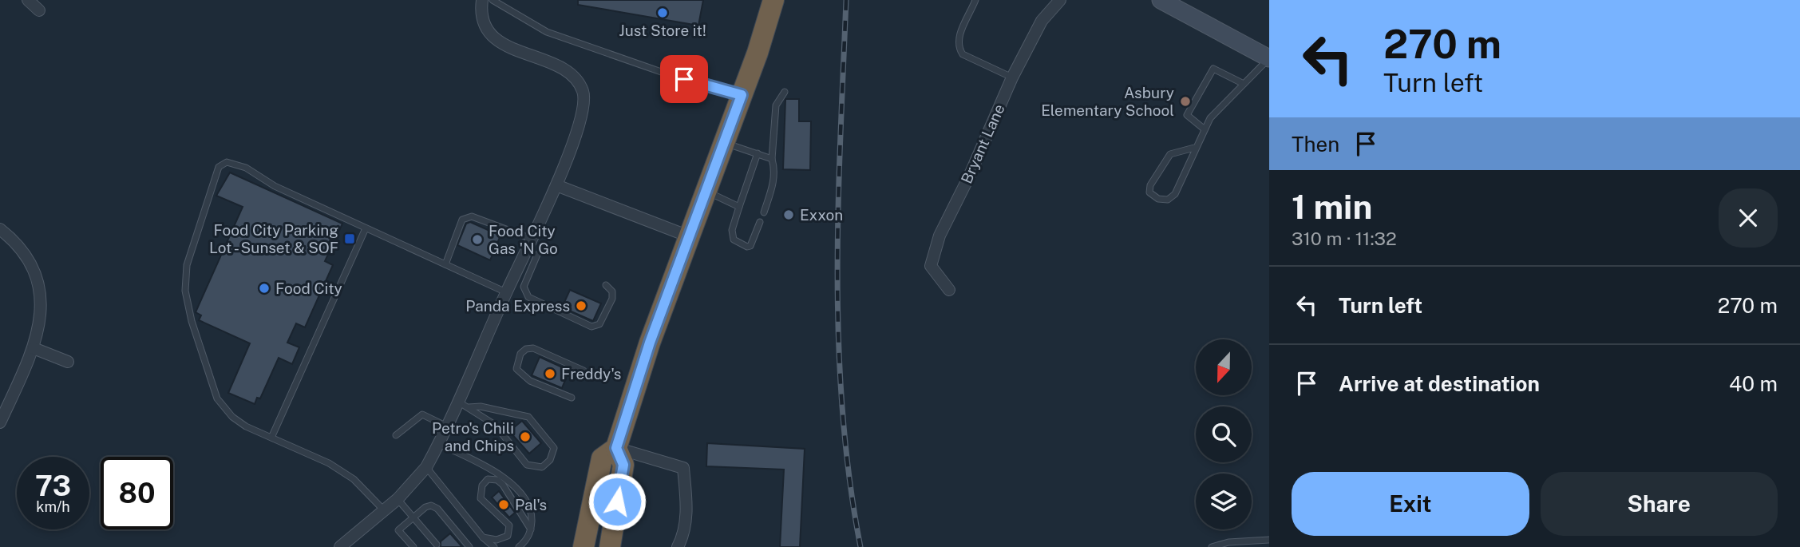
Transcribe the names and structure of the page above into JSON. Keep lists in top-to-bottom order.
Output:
{
  "streets": {
    "street": ["Bryant Lane"]
  },
  "places": {
    "other": [
      "Just Store it!",
      "Asbury Elementary School",
      "Exxon",
      "Food City Gas 'N Go",
      "Food City",
      "Panda Express",
      "Freddy's",
      "Petro's Chili and Chips",
      "Pal's"
    ],
    "transit": ["Food City Parking Lot - Sunset & SOF"]
  },
  "north": "bottom",
  "page": {
    "turn": ["270 m", "Turn left"],
    "then": "Then",
    "heading": ["1 min", "310 m · 11:32"],
    "list": [
      {
        "name": "Turn left",
        "value": "270 m"
      },
      {
        "name": "Arrive at destination",
        "value": "40 m"
      }
    ],
    "speed": "73 km/h",
    "limit": "80",
    "buttons": ["Exit", "Share"]
  }
}
